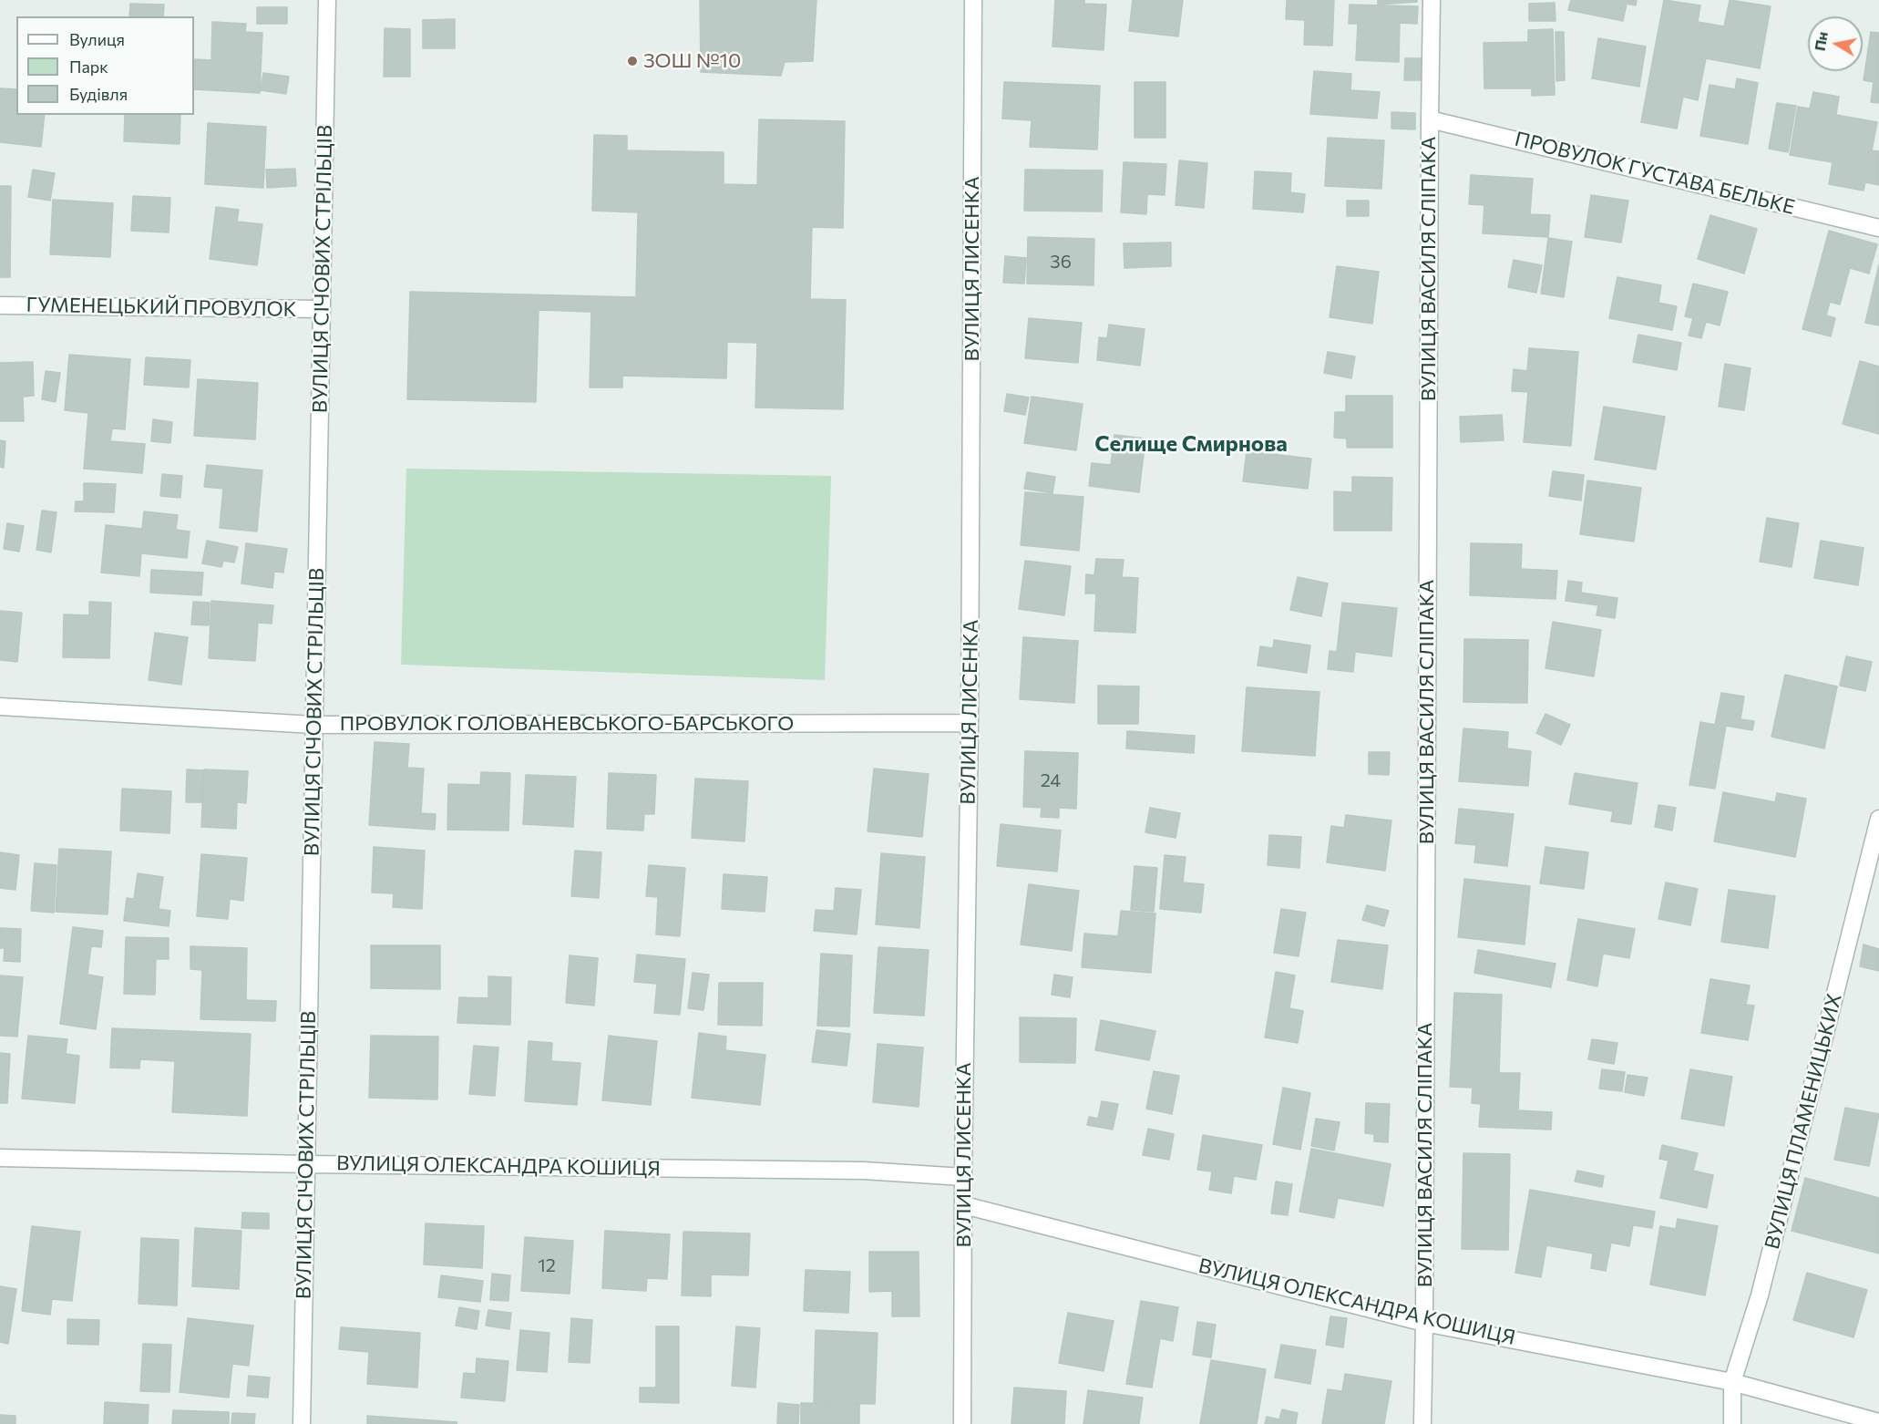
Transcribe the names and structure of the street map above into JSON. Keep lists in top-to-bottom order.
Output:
{
  "streets": {
    "street": [
      "ПРОВУЛОК ГУСТАВА БЕЛЬКЕ",
      "ВУЛИЦЯ СІЧОВИХ СТРІЛЬЦІВ",
      "ВУЛИЦЯ ЛИСЕНКА",
      "ВУЛИЦЯ ВАСИЛЯ СЛІПАКА",
      "ГУМЕНЕЦЬКИЙ ПРОВУЛОК",
      "ПРОВУЛОК ГОЛОВАНЕВСЬКОГО-БАРСЬКОГО",
      "ВУЛИЦЯ ПЛАМЕНИЦЬКИХ",
      "ВУЛИЦЯ ОЛЕКСАНДРА КОШИЦЯ"
    ]
  },
  "crossings": [
    ["ПРОВУЛОК ГУСТАВА БЕЛЬКЕ", "ВУЛИЦЯ ВАСИЛЯ СЛІПАКА"],
    ["ВУЛИЦЯ СІЧОВИХ СТРІЛЬЦІВ", "ГУМЕНЕЦЬКИЙ ПРОВУЛОК"],
    ["ВУЛИЦЯ СІЧОВИХ СТРІЛЬЦІВ", "ПРОВУЛОК ГОЛОВАНЕВСЬКОГО-БАРСЬКОГО"],
    ["ВУЛИЦЯ СІЧОВИХ СТРІЛЬЦІВ", "ВУЛИЦЯ ОЛЕКСАНДРА КОШИЦЯ"],
    ["ВУЛИЦЯ ЛИСЕНКА", "ПРОВУЛОК ГОЛОВАНЕВСЬКОГО-БАРСЬКОГО"],
    ["ВУЛИЦЯ ЛИСЕНКА", "ВУЛИЦЯ ОЛЕКСАНДРА КОШИЦЯ"],
    ["ВУЛИЦЯ ВАСИЛЯ СЛІПАКА", "ВУЛИЦЯ ОЛЕКСАНДРА КОШИЦЯ"],
    ["ВУЛИЦЯ ПЛАМЕНИЦЬКИХ", "ВУЛИЦЯ ОЛЕКСАНДРА КОШИЦЯ"]
  ],
  "districts": ["Селище Смирнова"],
  "places": ["ЗОШ №10"],
  "house_numbers": ["36", "24", "12"],
  "legend": ["Вулиця", "Парк", "Будівля"],
  "north": "left"
}
